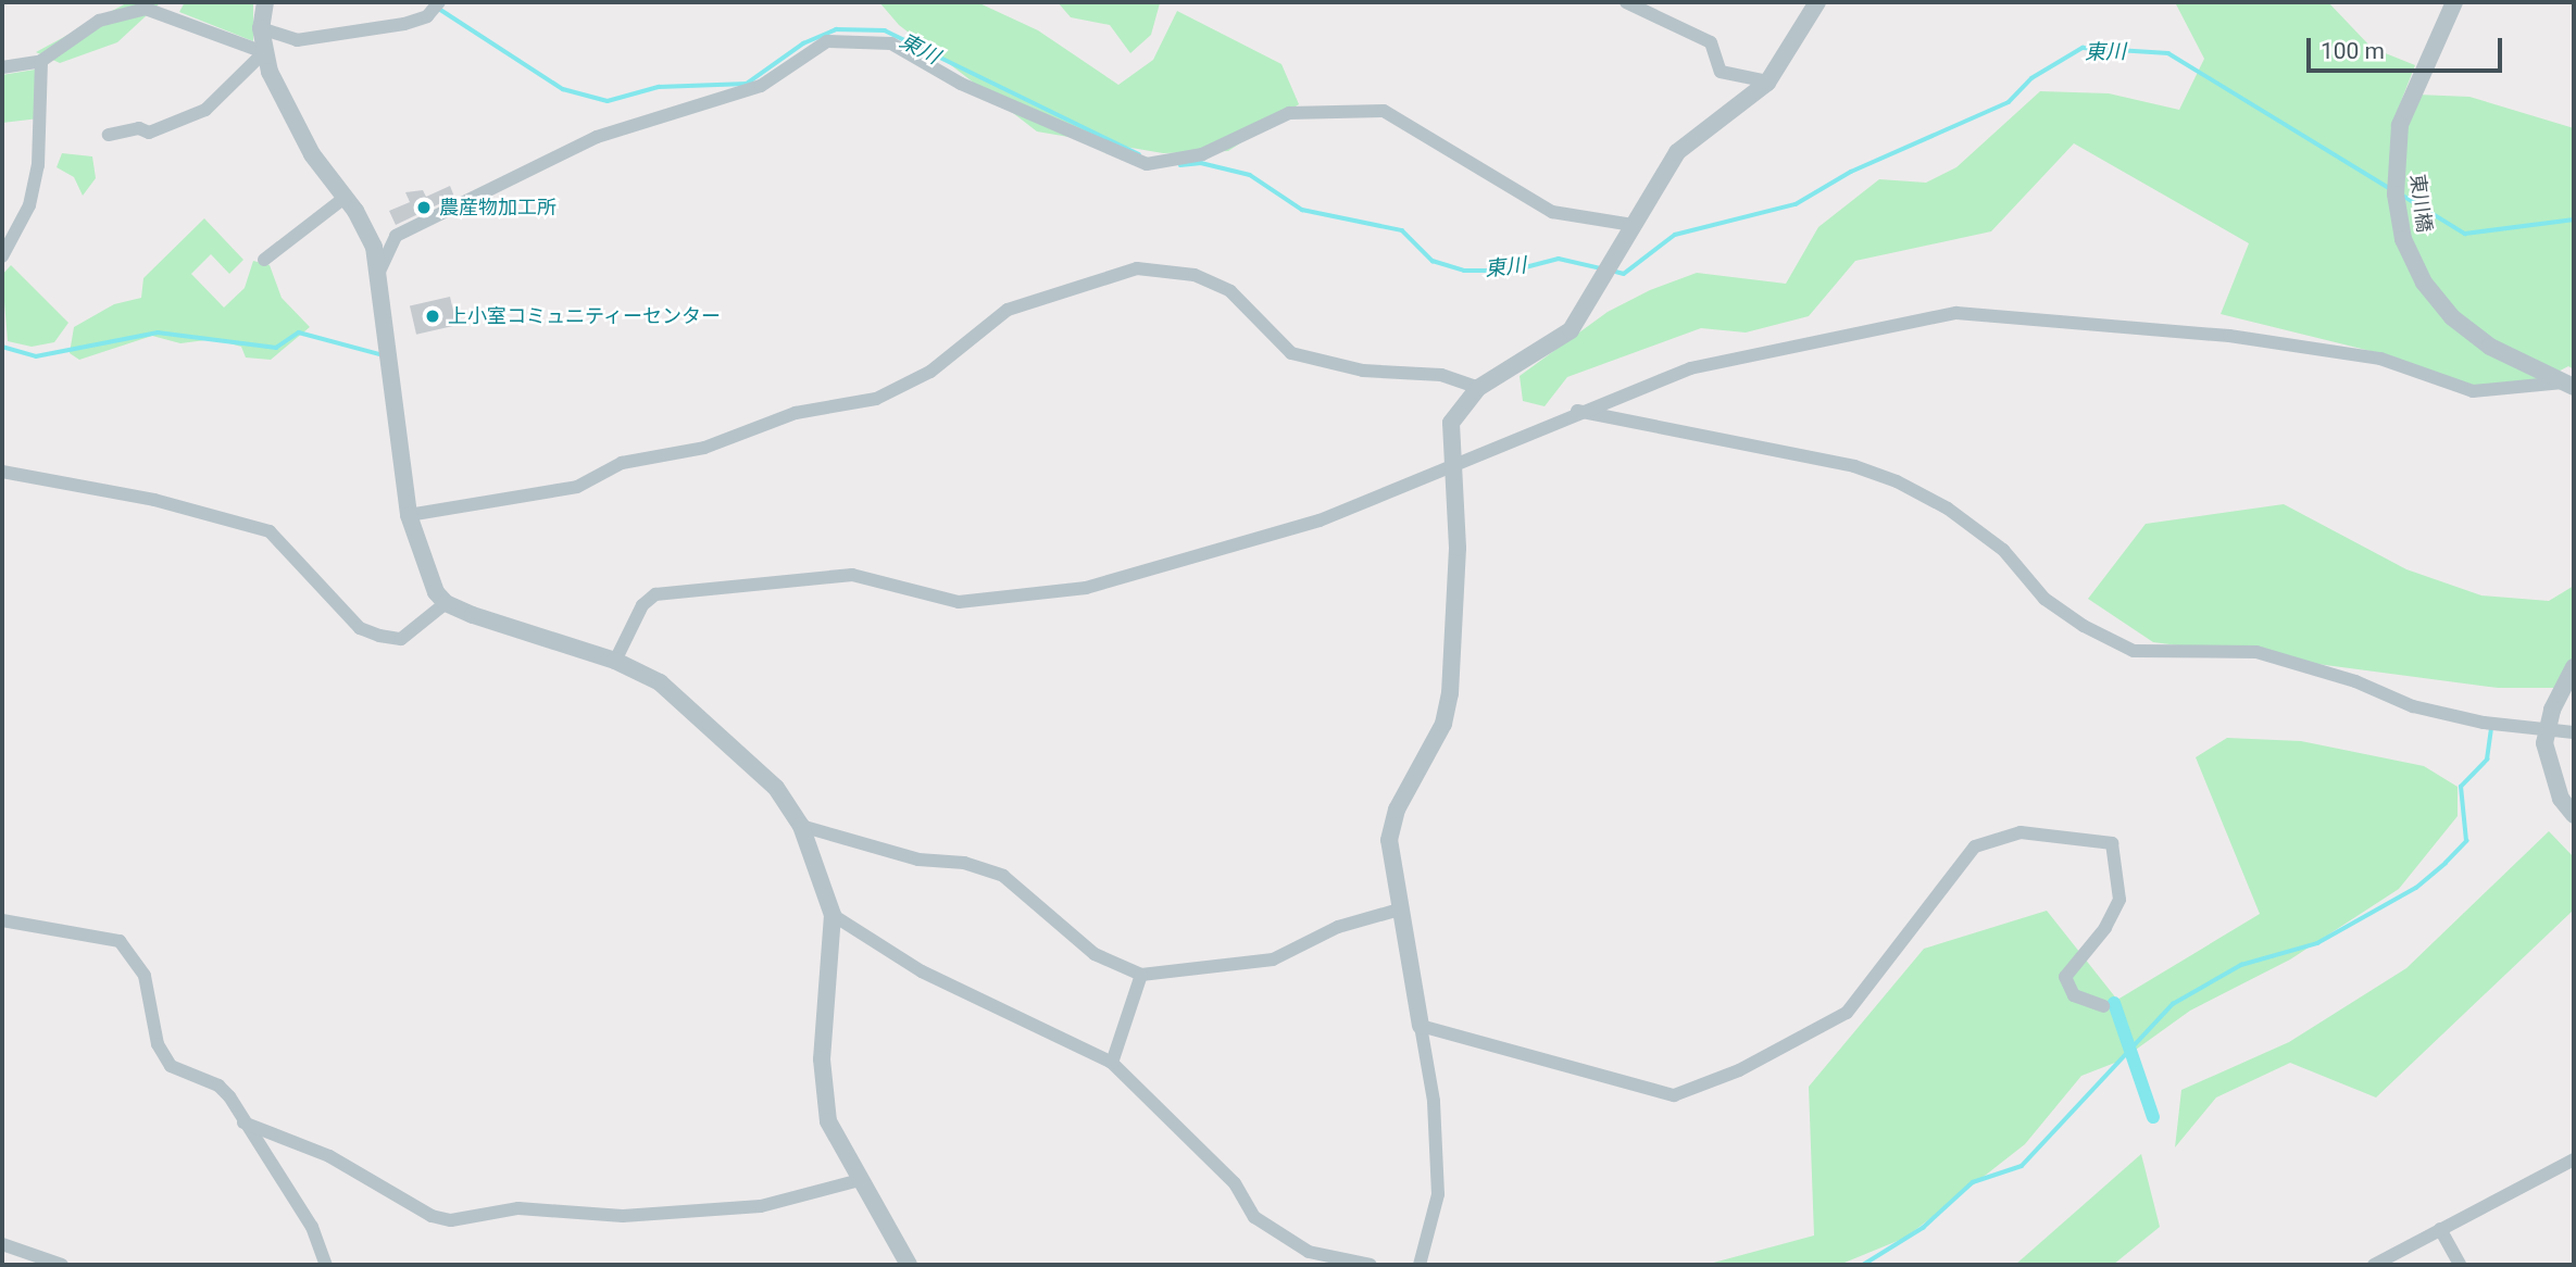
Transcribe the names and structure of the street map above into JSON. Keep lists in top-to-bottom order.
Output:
{
  "streets": {
    "street": ["東川橋"]
  },
  "water": ["東川"],
  "places": ["農産物加工所", "上小室コミュニティーセンター"],
  "scale_bar": "100 m"
}
